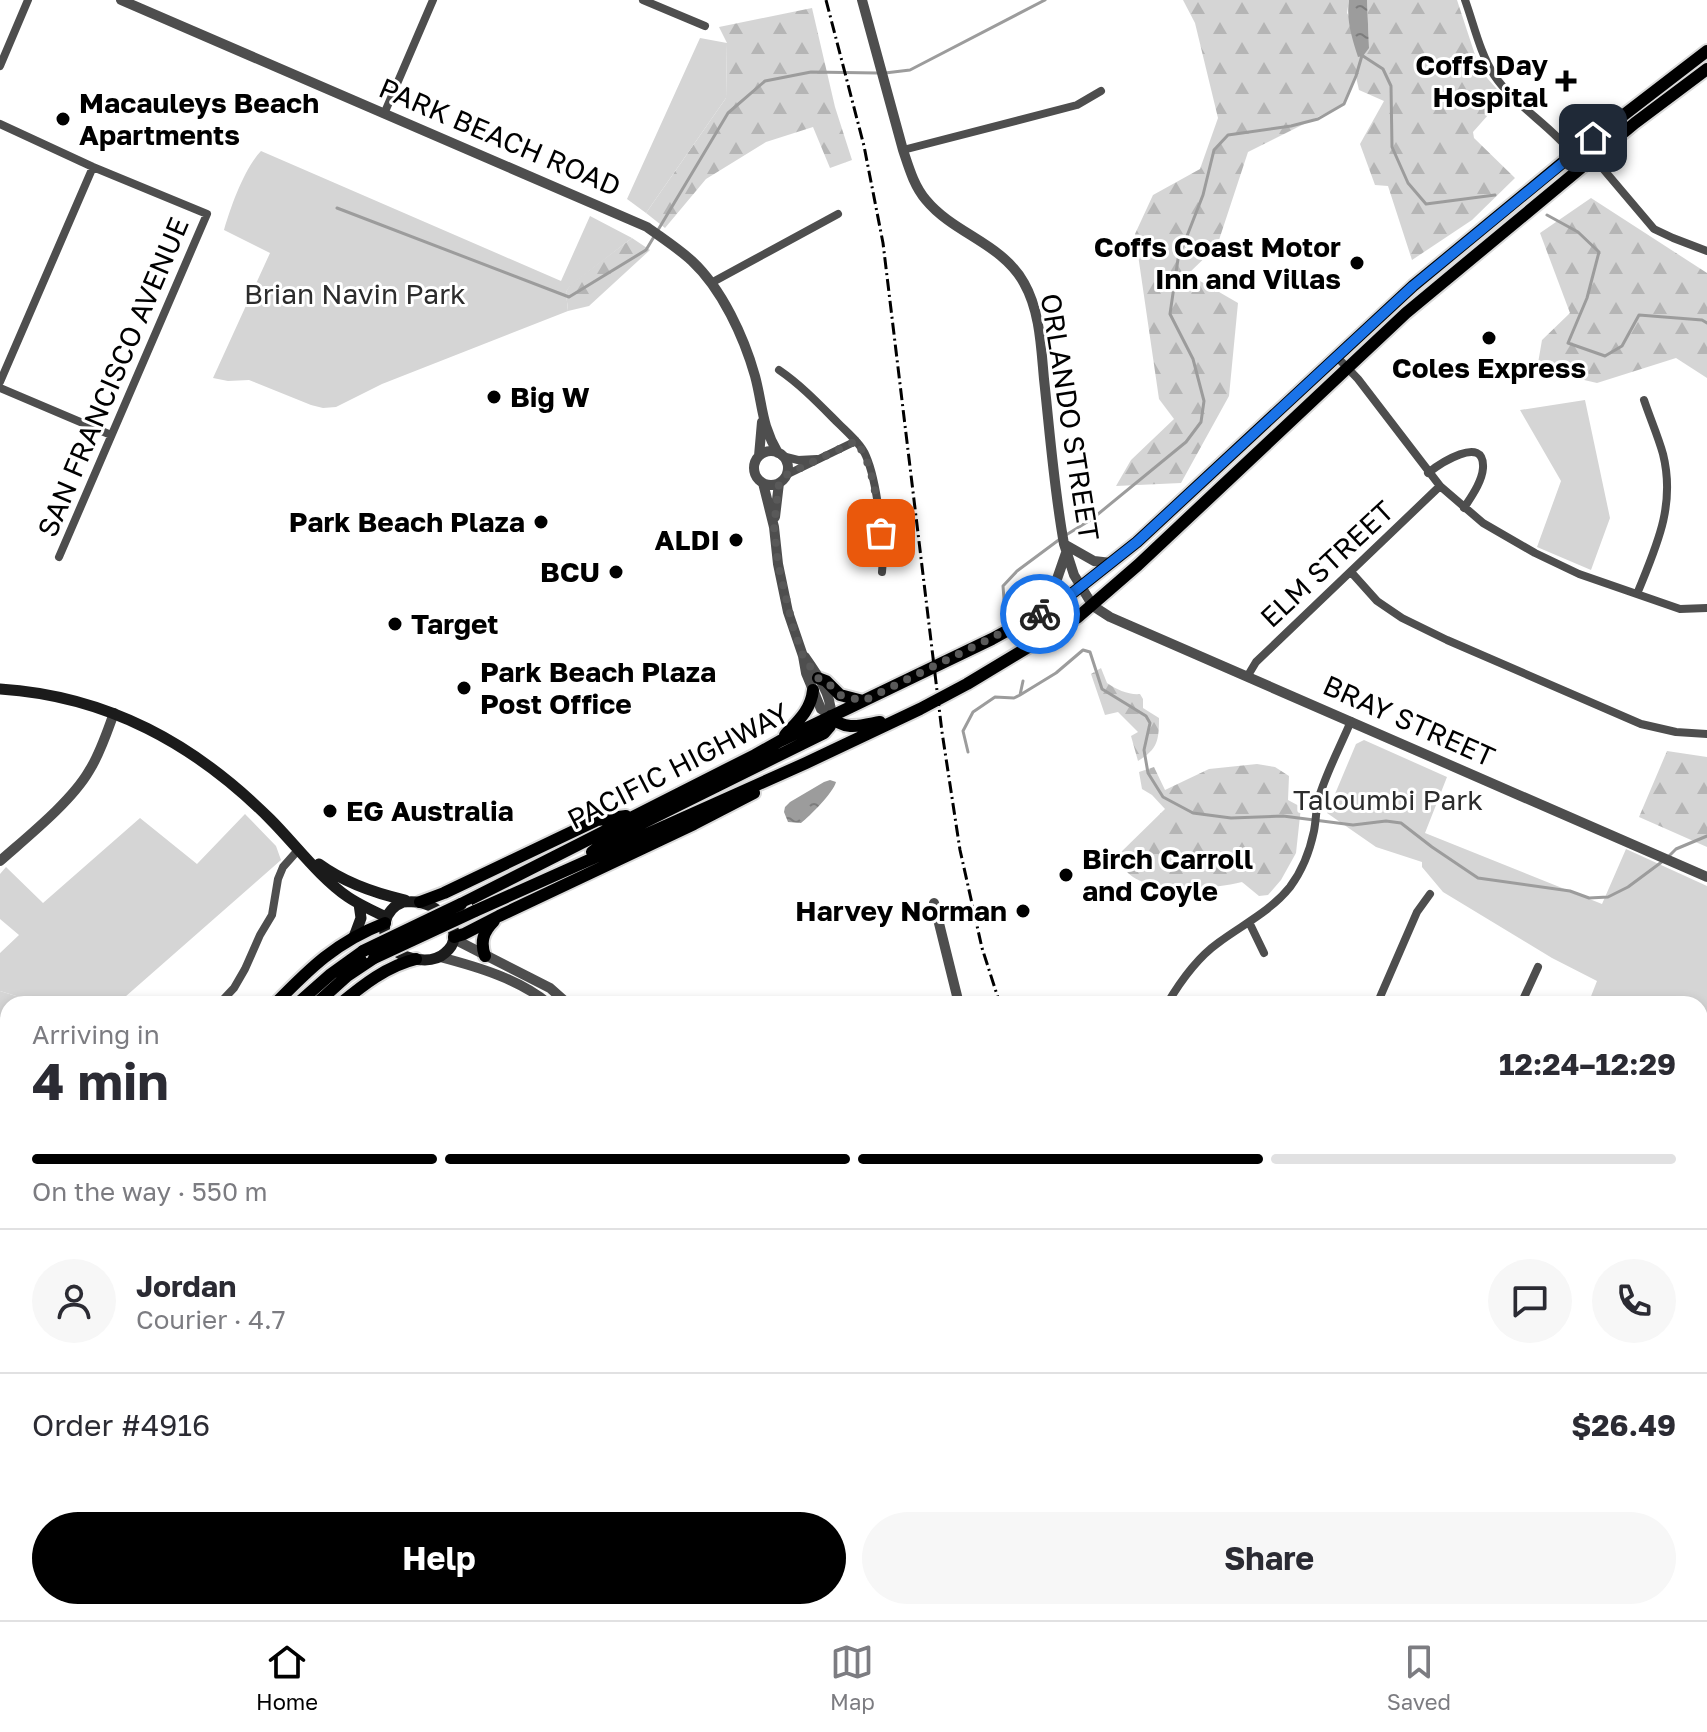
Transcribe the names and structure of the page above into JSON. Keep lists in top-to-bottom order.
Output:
{
  "streets": {
    "highway": ["PACIFIC HIGHWAY"],
    "street": [
      "PARK BEACH ROAD",
      "SAN FRANCISCO AVENUE",
      "ORLANDO STREET",
      "ELM STREET",
      "BRAY STREET"
    ]
  },
  "crossings": [
    ["ORLANDO STREET", "BRAY STREET"],
    ["ORLANDO STREET", "PACIFIC HIGHWAY"],
    ["ELM STREET", "BRAY STREET"],
    ["BRAY STREET", "PACIFIC HIGHWAY"]
  ],
  "parks": ["Brian Navin Park", "Taloumbi Park"],
  "places": {
    "health": ["Coffs Day Hospital"],
    "other": [
      "Macauleys Beach Apartments",
      "Coffs Coast Motor Inn and Villas",
      "Coles Express",
      "Big W",
      "Park Beach Plaza",
      "ALDI",
      "BCU",
      "Target",
      "Park Beach Plaza Post Office",
      "EG Australia",
      "Birch Carroll and Coyle",
      "Harvey Norman"
    ]
  },
  "page": {
    "heading": ["4 min", "Arriving in", "12:24–12:29"],
    "panel": [
      "Jordan",
      "Courier · 4.7",
      "Order #4916",
      "$26.49"
    ],
    "bar": "On the way · 550 m",
    "buttons": ["Help", "Share"],
    "tabs": ["Home", "Map", "Saved"]
  }
}
